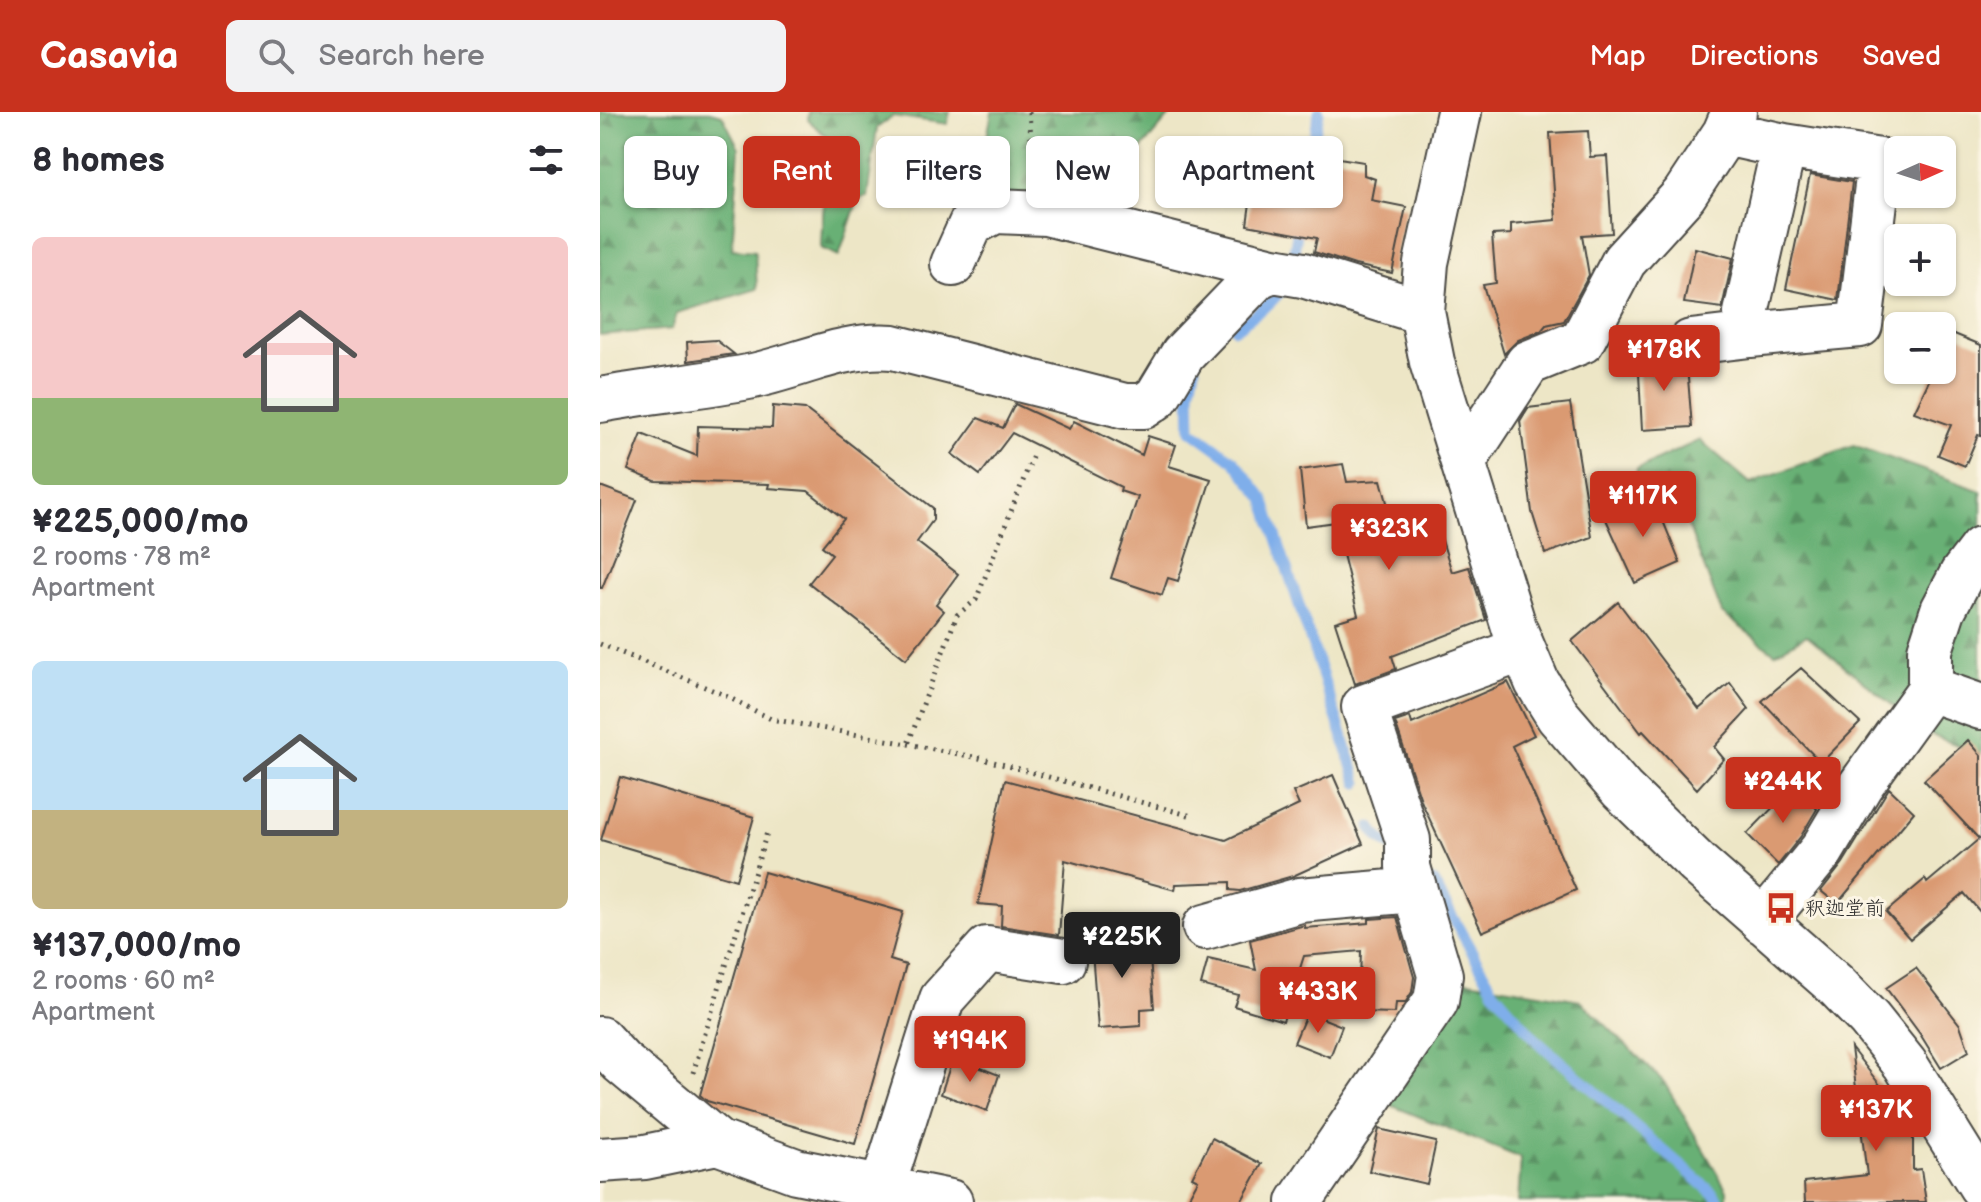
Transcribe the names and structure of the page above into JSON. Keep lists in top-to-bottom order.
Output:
{
  "places": {
    "bus stop": ["釈迦堂前"]
  },
  "north": "right",
  "page": {
    "header": "Casavia",
    "search": "Search here",
    "nav": ["Map", "Directions", "Saved"],
    "heading": "8 homes",
    "map_buttons": ["+", "−"],
    "chip": [
      "Buy",
      "Rent",
      "Filters",
      "New",
      "Apartment"
    ],
    "list": [
      {
        "name": "¥225,000/mo",
        "note": "2 rooms · 78 m² · Apartment"
      },
      {
        "name": "¥137,000/mo",
        "note": "2 rooms · 60 m² · Apartment"
      }
    ],
    "price": [
      "¥178K",
      "¥117K",
      "¥323K",
      "¥244K",
      "¥225K",
      "¥433K",
      "¥194K",
      "¥137K"
    ]
  }
}
